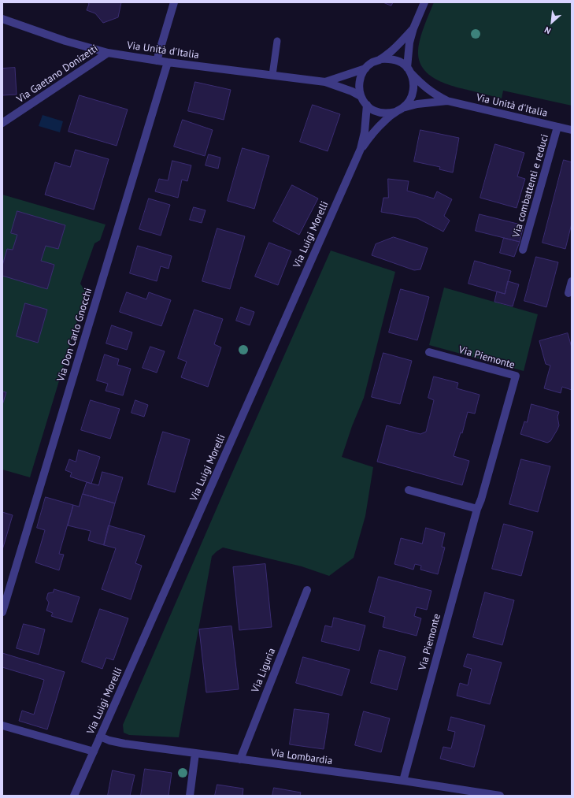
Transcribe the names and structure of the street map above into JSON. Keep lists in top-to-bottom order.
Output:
{
  "streets": {
    "street": [
      "Via Unità d'Italia",
      "Via Gaetano Donizetti",
      "Via combattenti e reduci",
      "Via Luigi Morelli",
      "Via Don Carlo Gnocchi",
      "Via Piemonte",
      "Via Liguria",
      "Via Lombardia"
    ]
  },
  "crossings": [
    ["Via Unità d'Italia", "Via Gaetano Donizetti"],
    ["Via Unità d'Italia", "Via combattenti e reduci"],
    ["Via Unità d'Italia", "Via Luigi Morelli"],
    ["Via Unità d'Italia", "Via Don Carlo Gnocchi"],
    ["Via Luigi Morelli", "Via Lombardia"],
    ["Via Piemonte", "Via Lombardia"],
    ["Via Liguria", "Via Lombardia"]
  ],
  "north": "bottom left"
}
